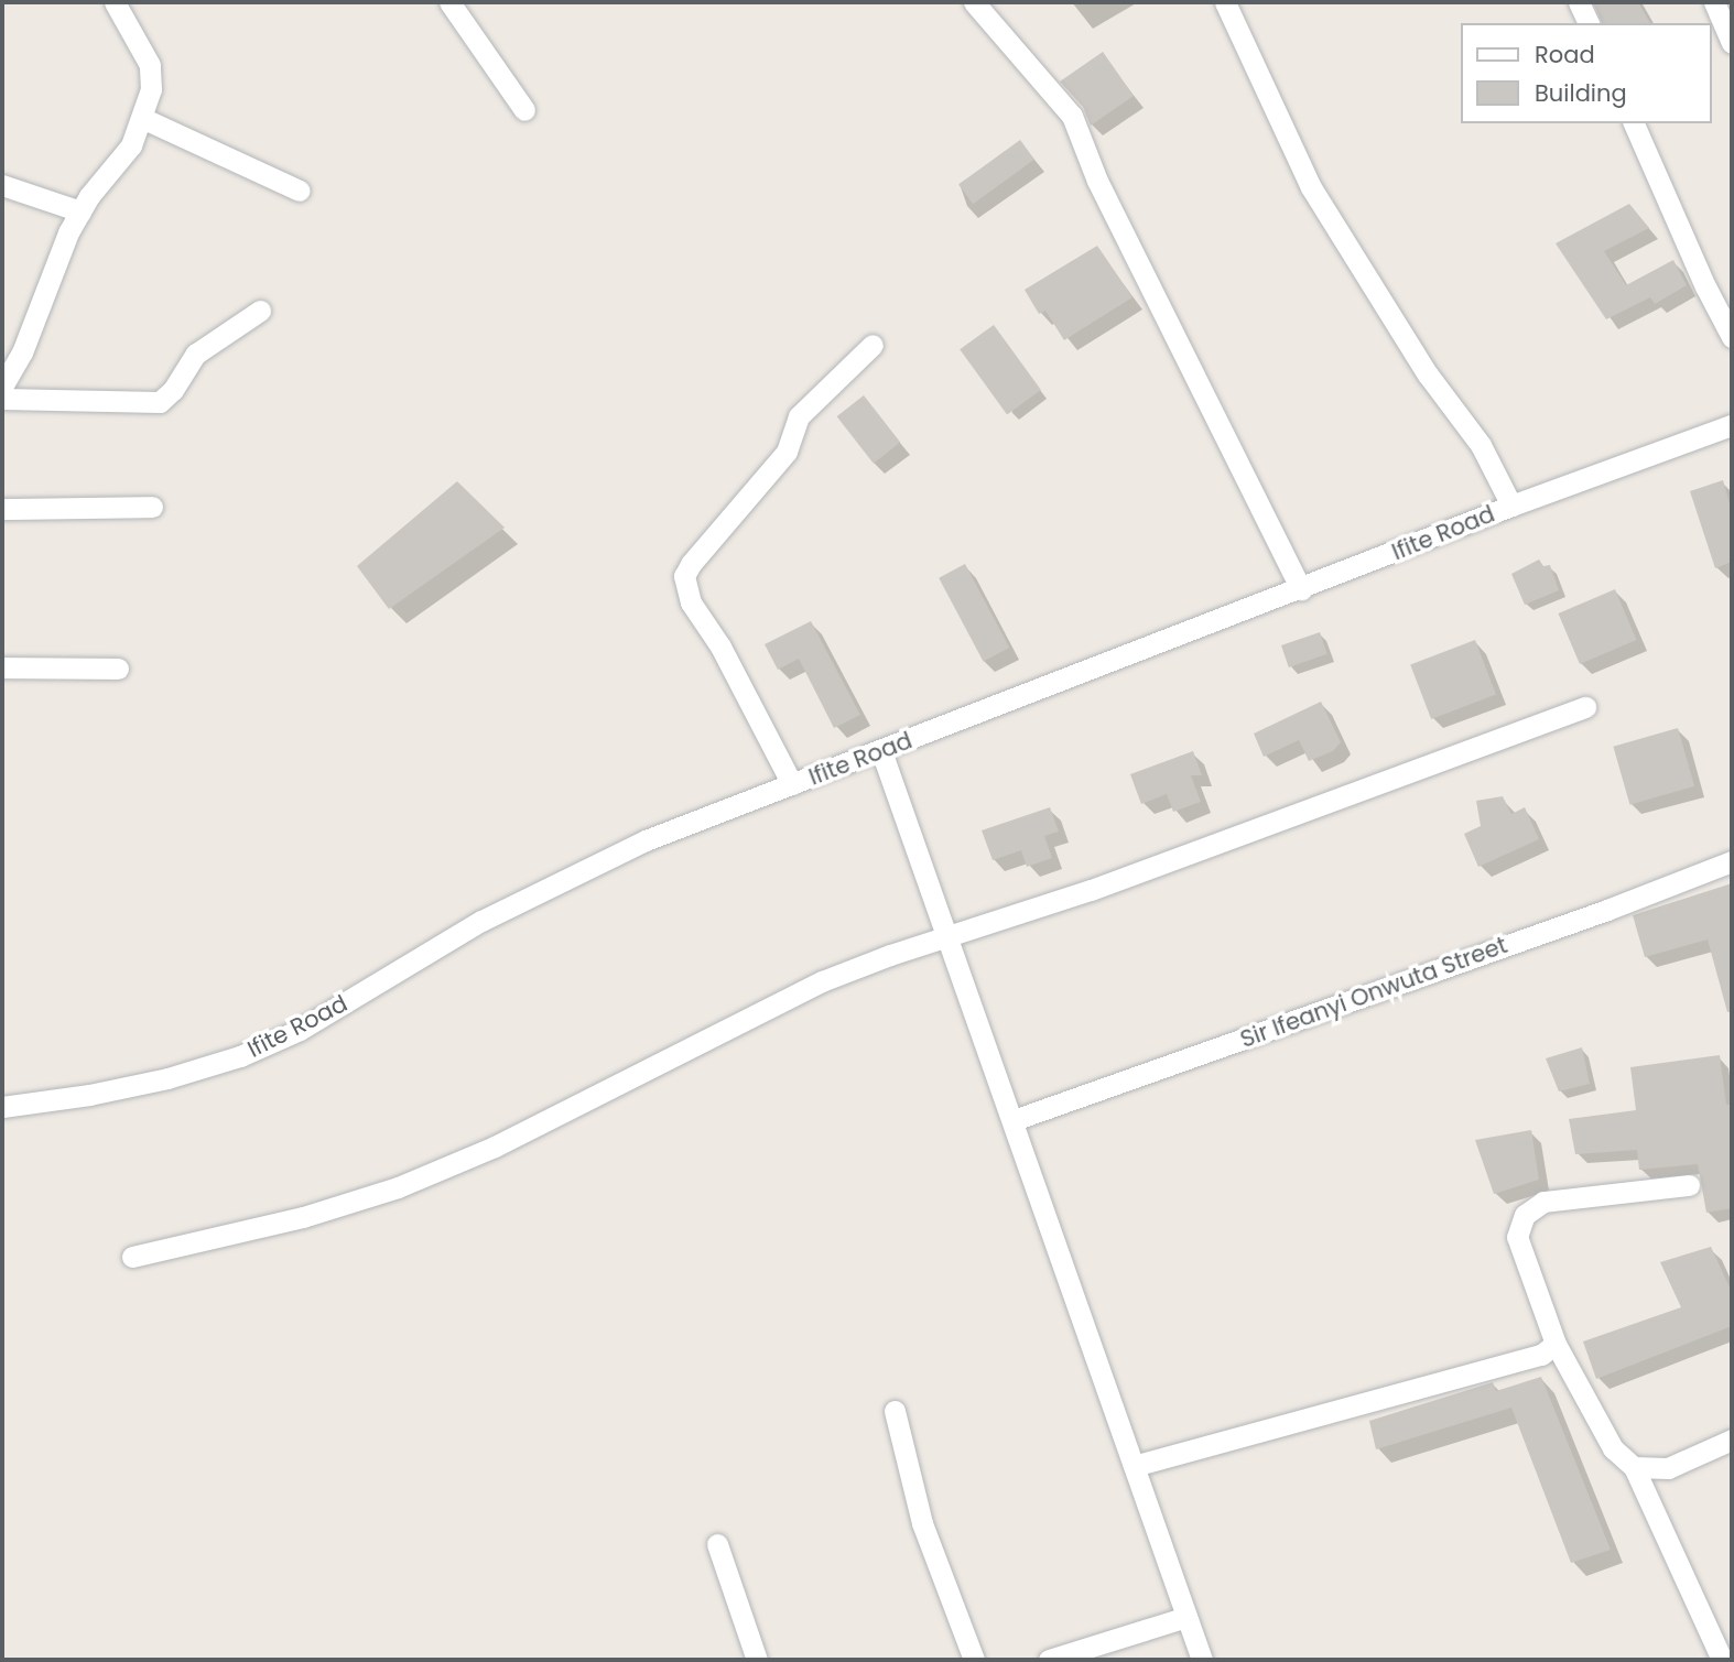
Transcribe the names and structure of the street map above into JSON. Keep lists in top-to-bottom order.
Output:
{
  "streets": {
    "street": ["Ifite Road", "Sir Ifeanyi Onwuta Street"]
  },
  "legend": ["Road", "Building"]
}
